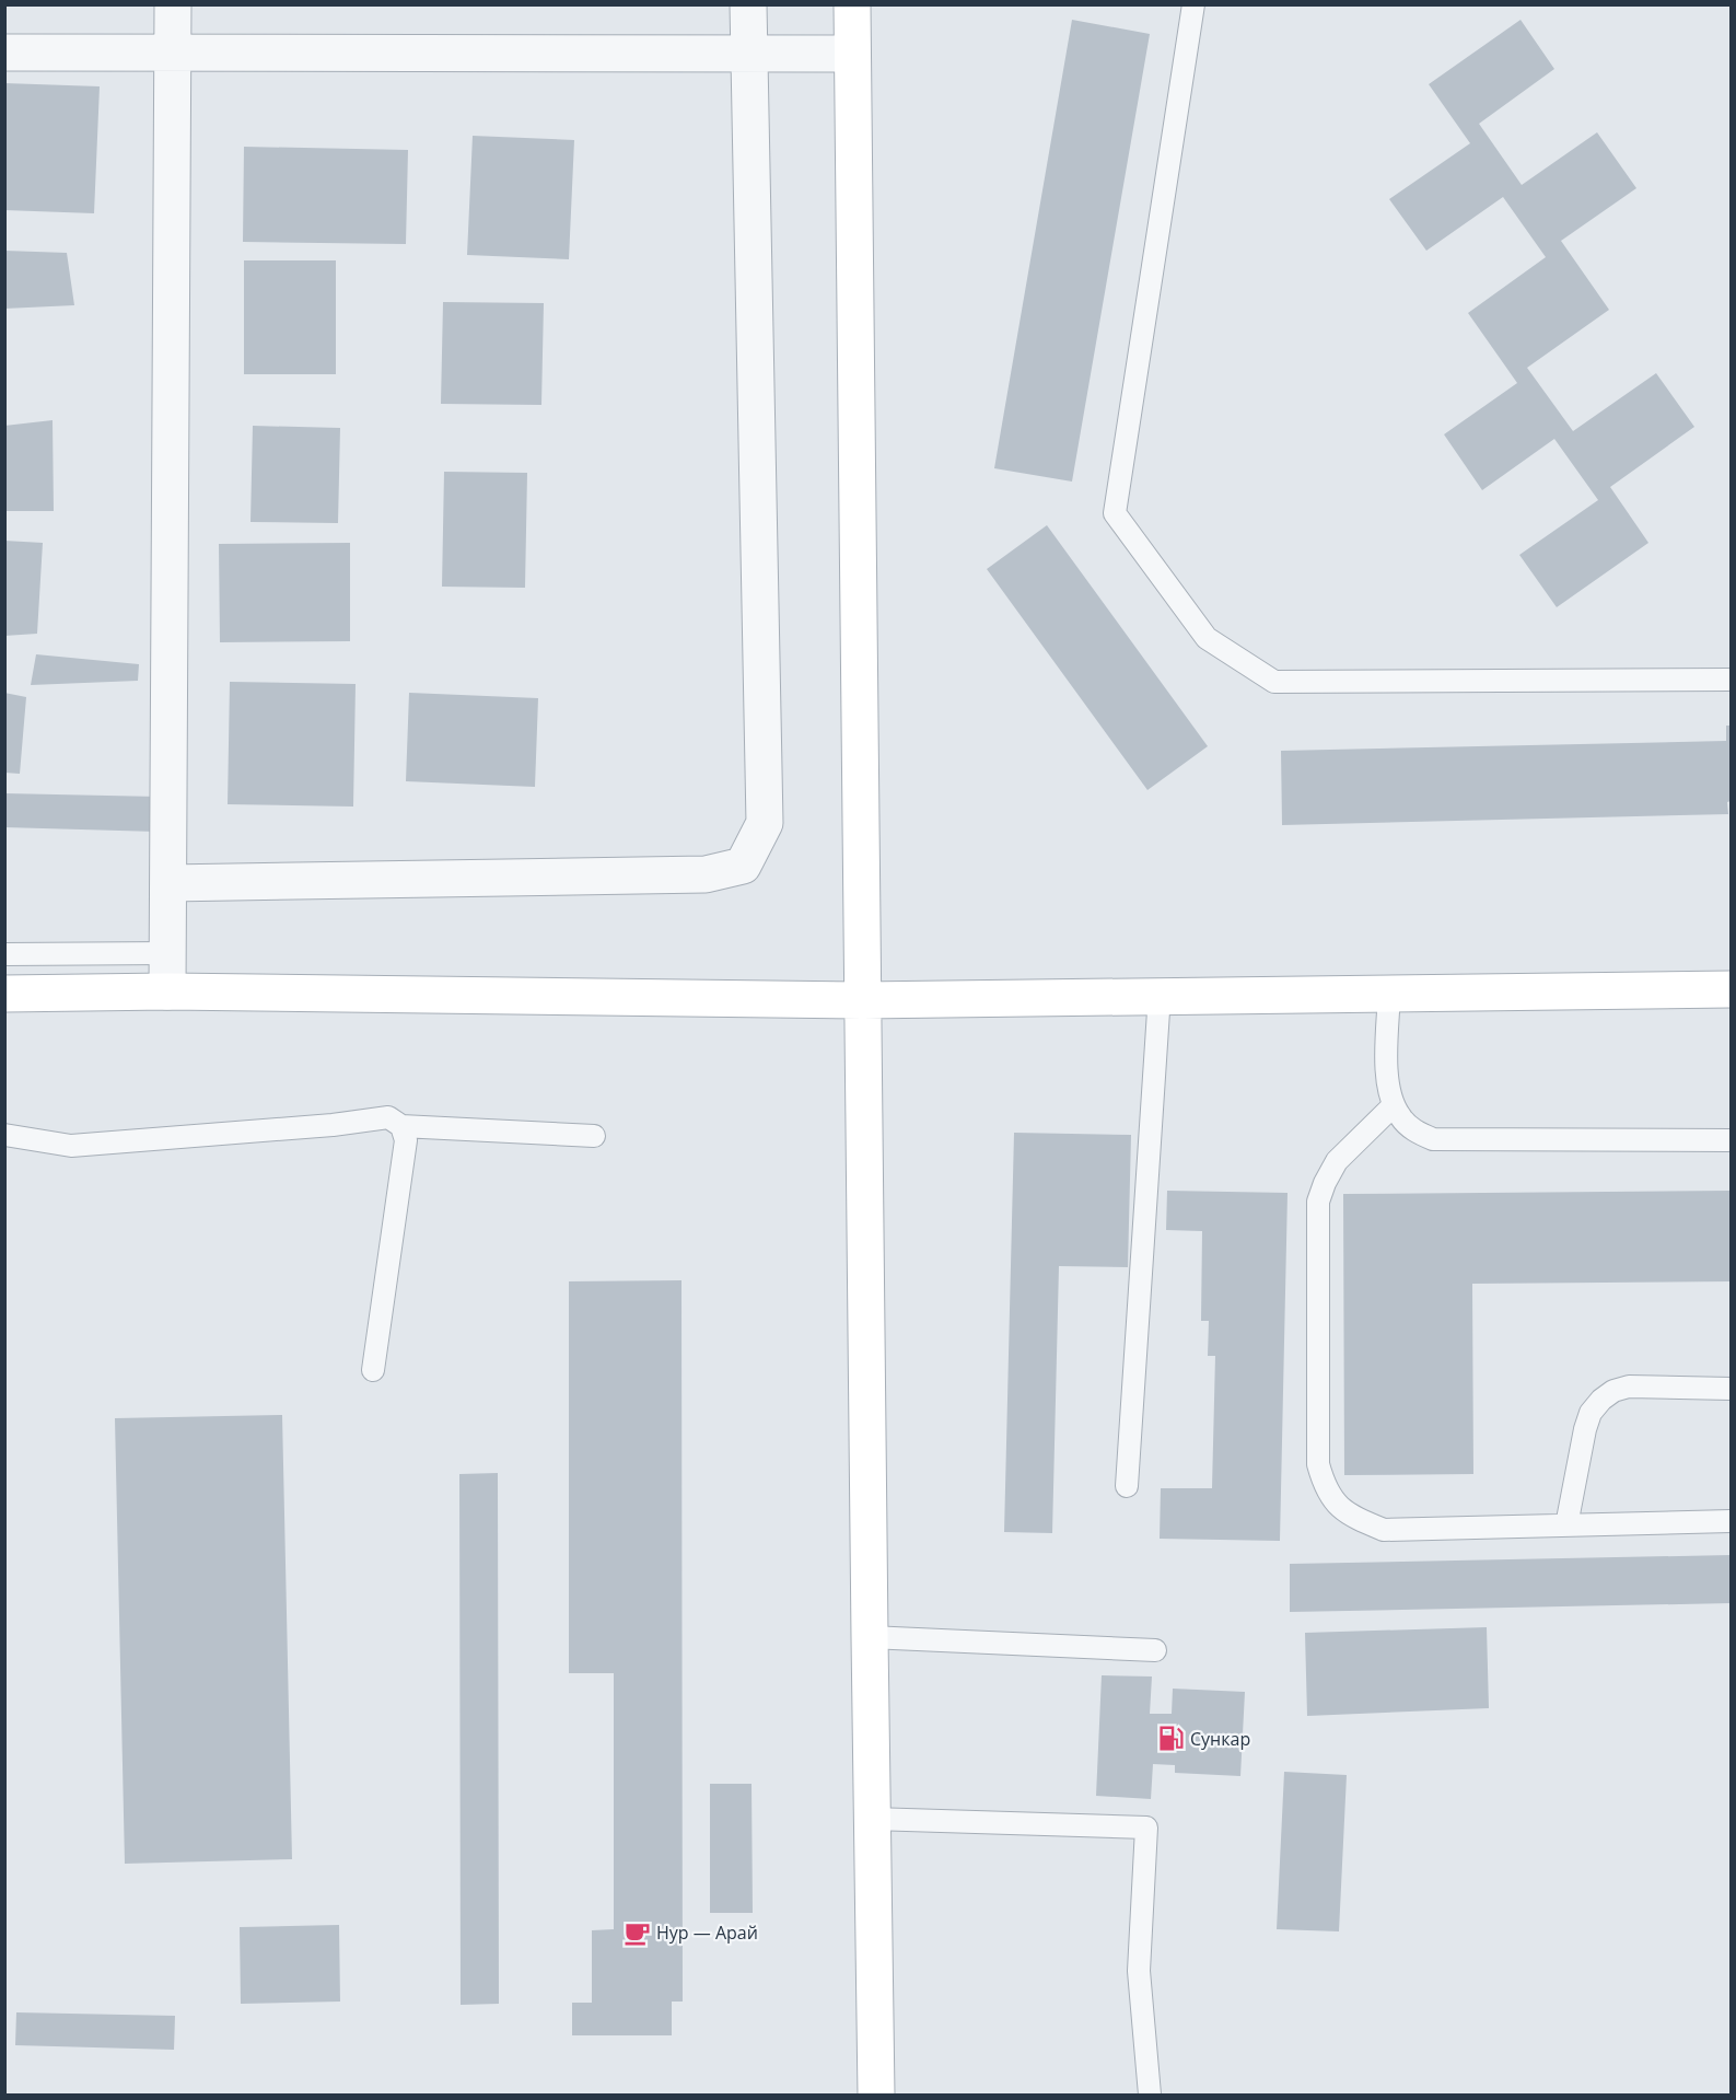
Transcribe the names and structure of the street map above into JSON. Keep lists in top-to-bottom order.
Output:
{
  "places": {
    "fuel station": ["Сункар"],
    "cafe": ["Нур — Арай"]
  }
}
